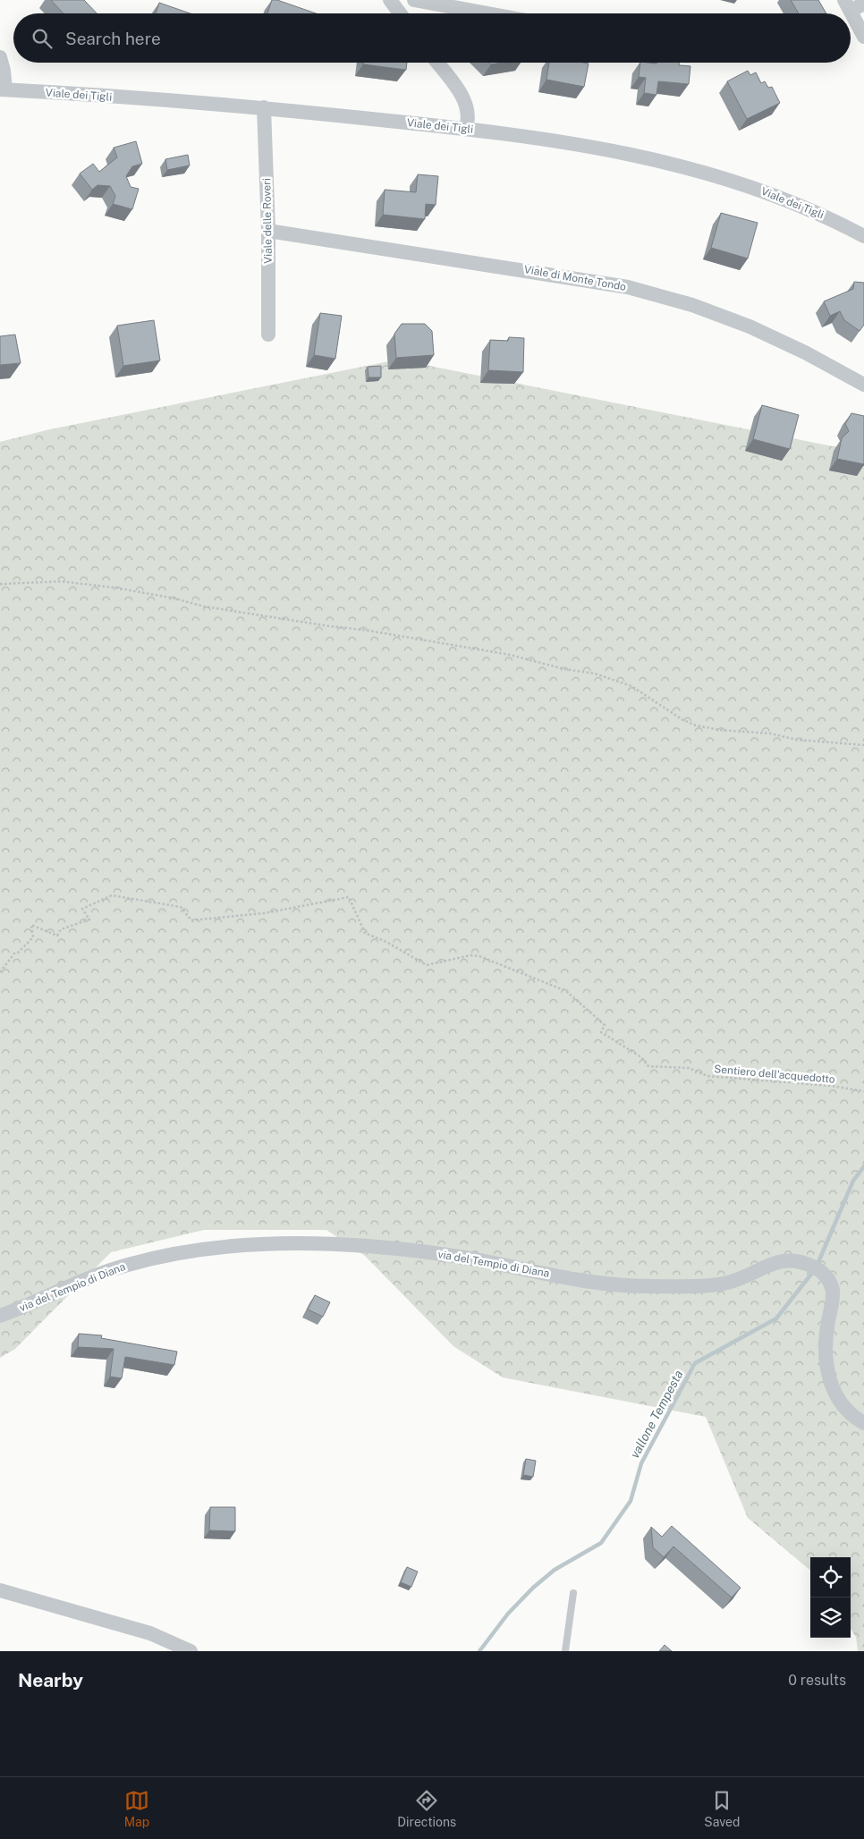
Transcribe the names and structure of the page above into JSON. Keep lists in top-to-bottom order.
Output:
{
  "streets": {
    "street": [
      "Viale dei Tigli",
      "Viale delle Roveri",
      "Viale di Monte Tondo",
      "via del Tempio di Diana"
    ],
    "path": ["Sentiero dell'acquedotto"]
  },
  "crossings": [
    ["Viale dei Tigli", "Viale delle Roveri"],
    ["Viale delle Roveri", "Viale di Monte Tondo"]
  ],
  "water": ["vallone Tempesta"],
  "page": {
    "search": "Search here",
    "heading": ["Nearby", "0 results"],
    "nav": ["Map", "Directions", "Saved"]
  }
}
